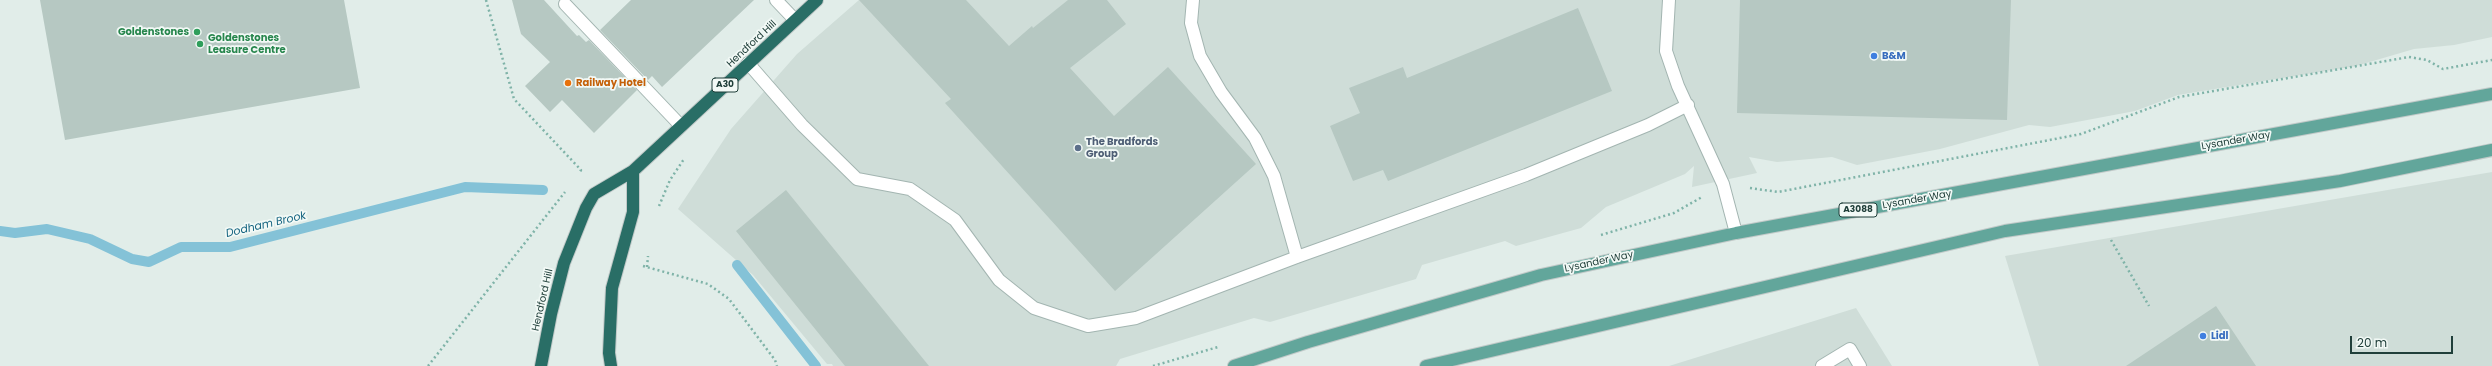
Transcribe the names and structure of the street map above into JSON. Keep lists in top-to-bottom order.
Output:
{
  "streets": {
    "highway": ["Hendford Hill", "A30"],
    "main road": ["Lysander Way", "A3088"]
  },
  "water": ["Dodham Brook"],
  "places": [
    "Goldenstones",
    "Goldenstones Leasure Centre",
    "B&M",
    "Railway Hotel",
    "The Bradfords Group",
    "Lidl"
  ],
  "scale_bar": "20 m"
}
